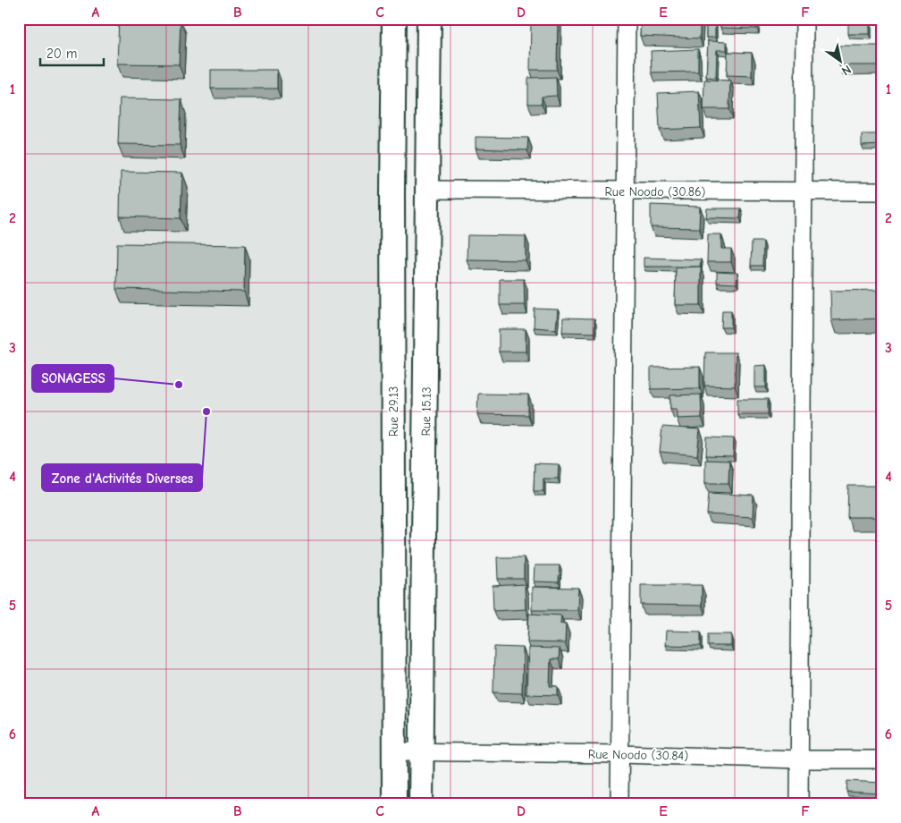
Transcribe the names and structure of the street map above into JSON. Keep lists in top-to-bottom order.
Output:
{
  "streets": {
    "main road": ["Rue 29.13", "Rue 15.13"],
    "street": ["Rue Noodo (30.86)", "Rue Noodo (30.84)"]
  },
  "crossings": [
    ["Rue Noodo (30.86)", "Rue 15.13"],
    ["Rue 29.13", "Rue Noodo (30.84)"],
    ["Rue 15.13", "Rue Noodo (30.84)"]
  ],
  "places": ["SONAGESS", "Zone d'Activités Diverses"],
  "scale_bar": "20 m",
  "north": "bottom right",
  "grid": {
    "columns": [
      "A",
      "B",
      "C",
      "D",
      "E",
      "F"
    ],
    "rows": [
      "1",
      "2",
      "3",
      "4",
      "5",
      "6"
    ]
  }
}
